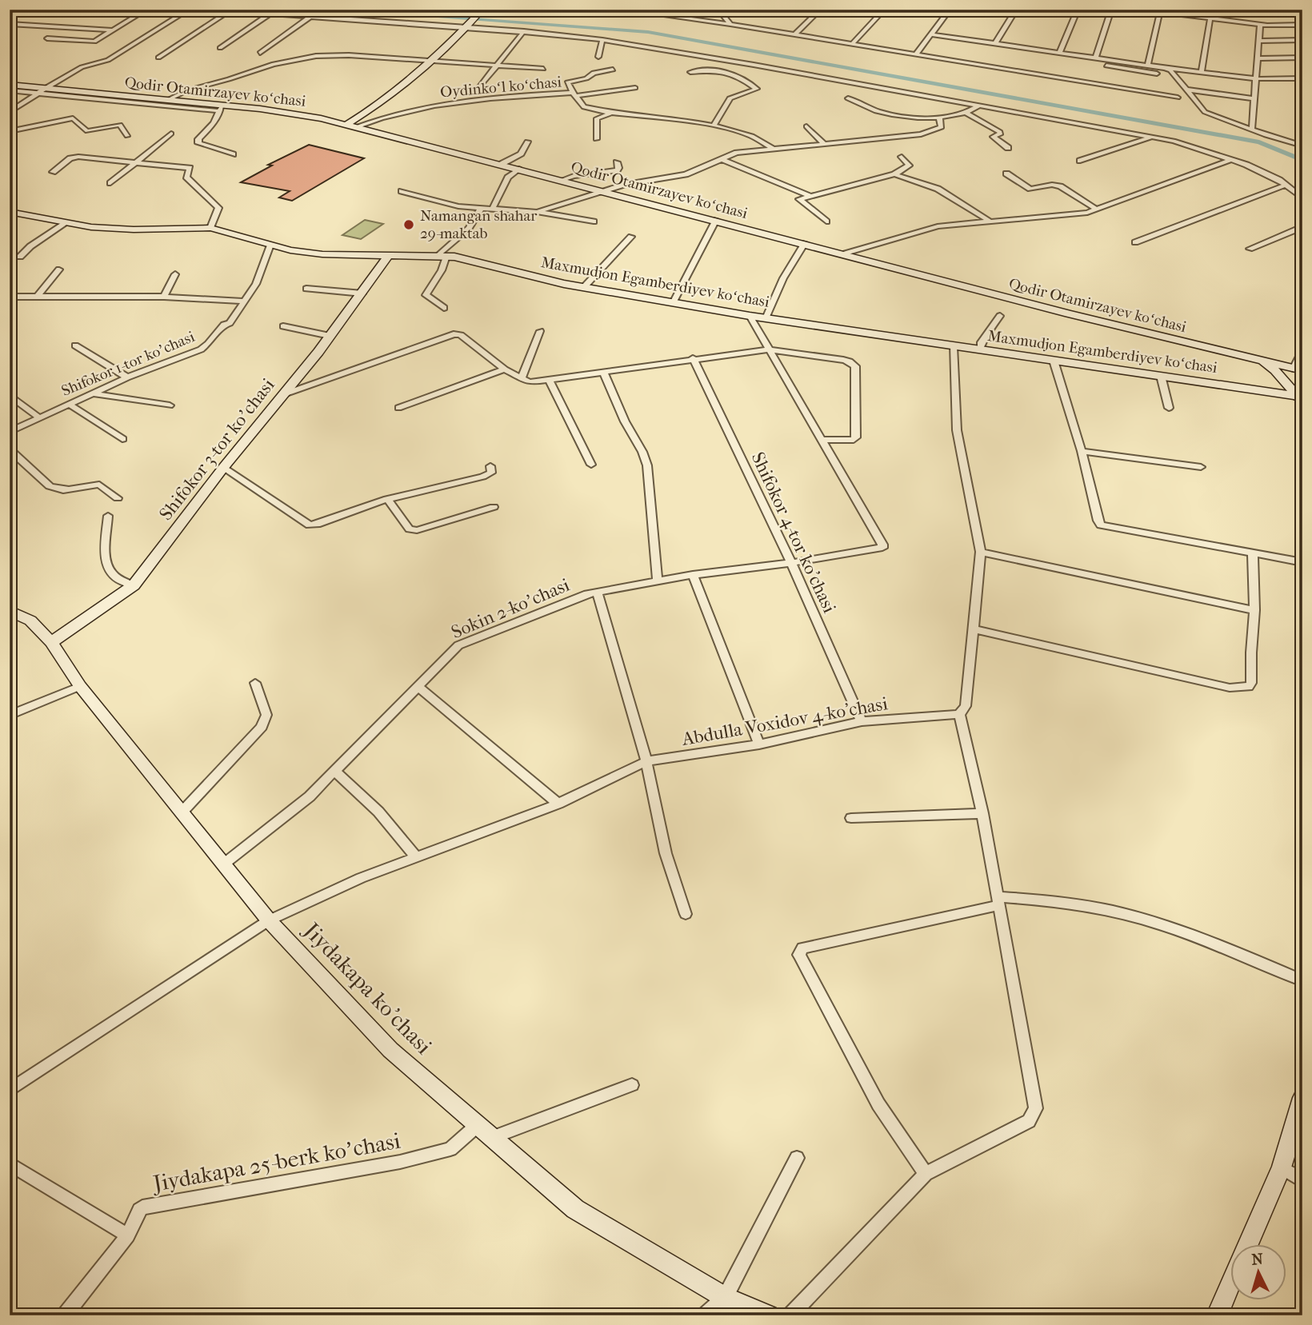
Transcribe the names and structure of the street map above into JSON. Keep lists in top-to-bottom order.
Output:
{
  "streets": {
    "street": [
      "Oydinkoʻl koʻchasi",
      "Qodir Otamirzayev koʻchasi",
      "Maxmudjon Egamberdiyev koʻchasi",
      "Shifokor 1-tor koʼchasi",
      "Shifokor 3-tor koʼchasi",
      "Shifokor 4-tor ko'chasi",
      "Sokin 2-koʼchasi",
      "Abdulla Voxidov 4-ko'chasi",
      "Jiydakapa ko'chasi",
      "Jiydakapa 25-berk koʼchasi"
    ]
  },
  "crossings": [
    ["Oydinkoʻl koʻchasi", "Qodir Otamirzayev koʻchasi"],
    ["Maxmudjon Egamberdiyev koʻchasi", "Shifokor 1-tor koʼchasi"],
    ["Maxmudjon Egamberdiyev koʻchasi", "Shifokor 3-tor koʼchasi"],
    ["Shifokor 3-tor koʼchasi", "Jiydakapa ko'chasi"],
    ["Shifokor 4-tor ko'chasi", "Sokin 2-koʼchasi"],
    ["Shifokor 4-tor ko'chasi", "Abdulla Voxidov 4-ko'chasi"],
    ["Sokin 2-koʼchasi", "Jiydakapa ko'chasi"],
    ["Abdulla Voxidov 4-ko'chasi", "Jiydakapa ko'chasi"],
    ["Jiydakapa ko'chasi", "Jiydakapa 25-berk koʼchasi"]
  ],
  "places": ["Namangan shahar 29-maktab"],
  "north": "top"
}
